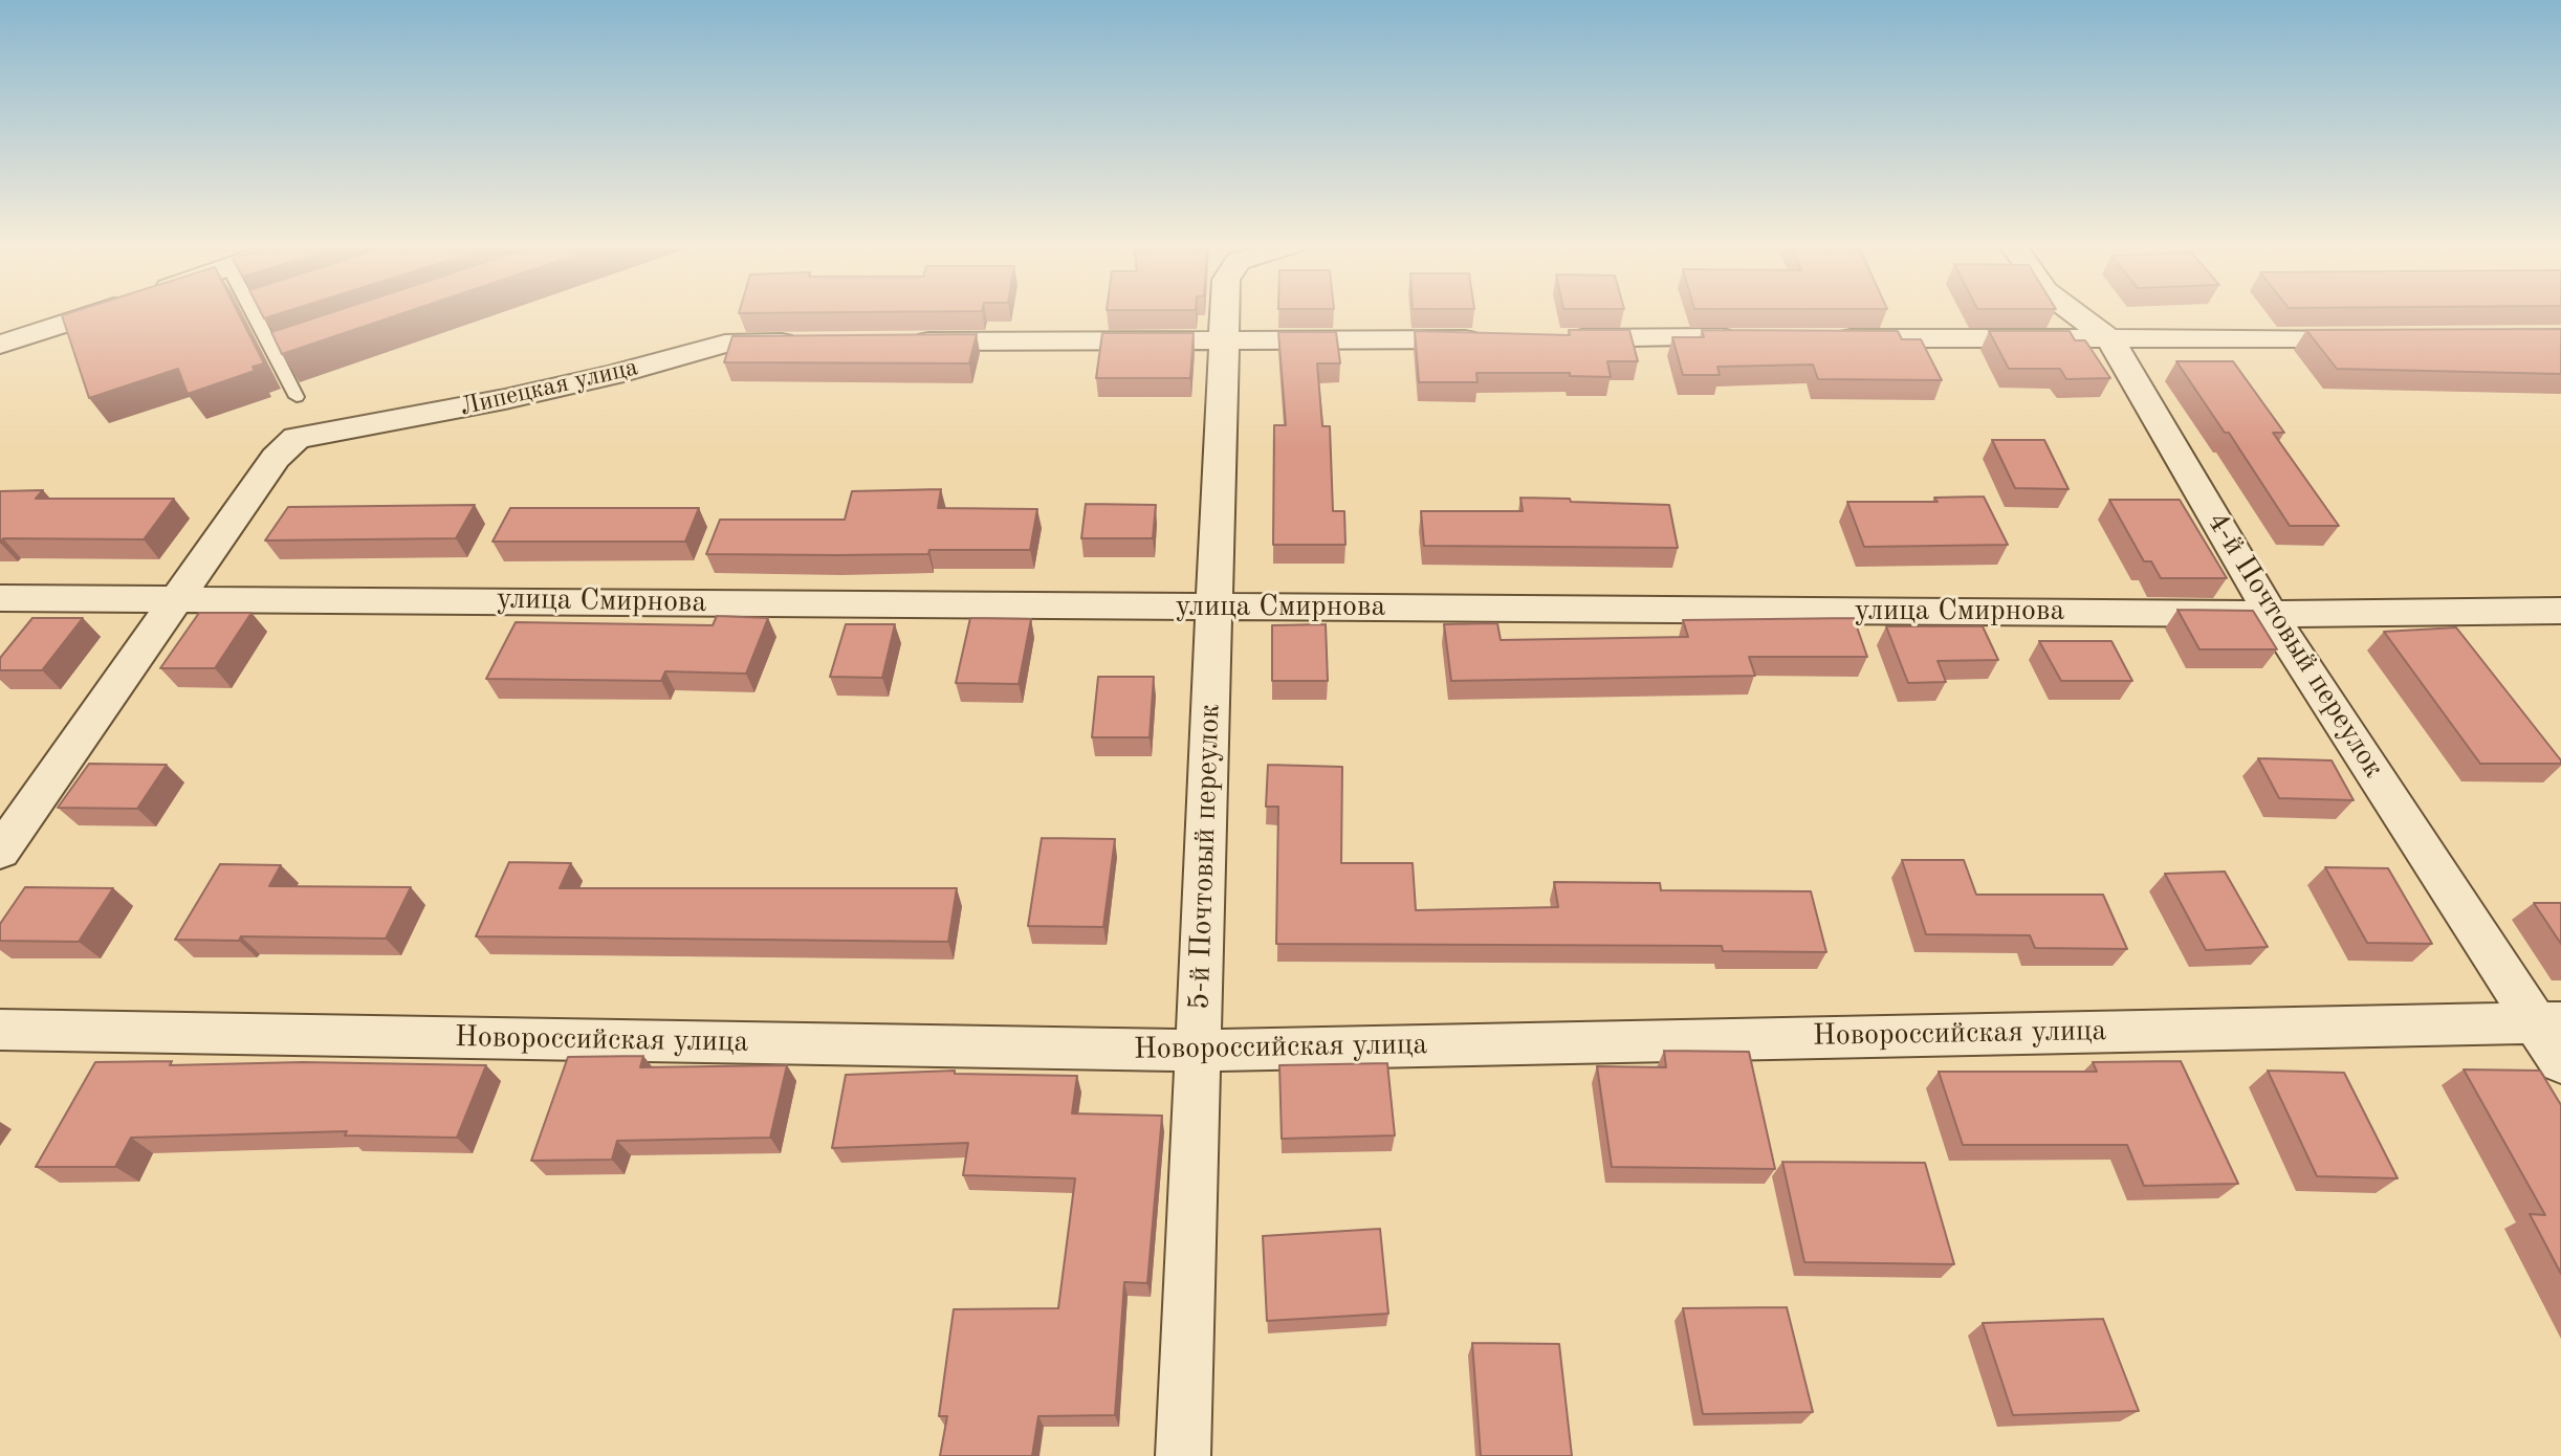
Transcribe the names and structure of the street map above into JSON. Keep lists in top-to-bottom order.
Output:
{
  "streets": {
    "street": [
      "Липецкая улица",
      "улица Смирнова",
      "4-й Почтовый переулок",
      "5-й Почтовый переулок",
      "Новороссийская улица"
    ]
  },
  "crossings": [
    ["Липецкая улица", "улица Смирнова"],
    ["улица Смирнова", "4-й Почтовый переулок"],
    ["улица Смирнова", "5-й Почтовый переулок"],
    ["4-й Почтовый переулок", "Новороссийская улица"],
    ["5-й Почтовый переулок", "Новороссийская улица"]
  ]
}
